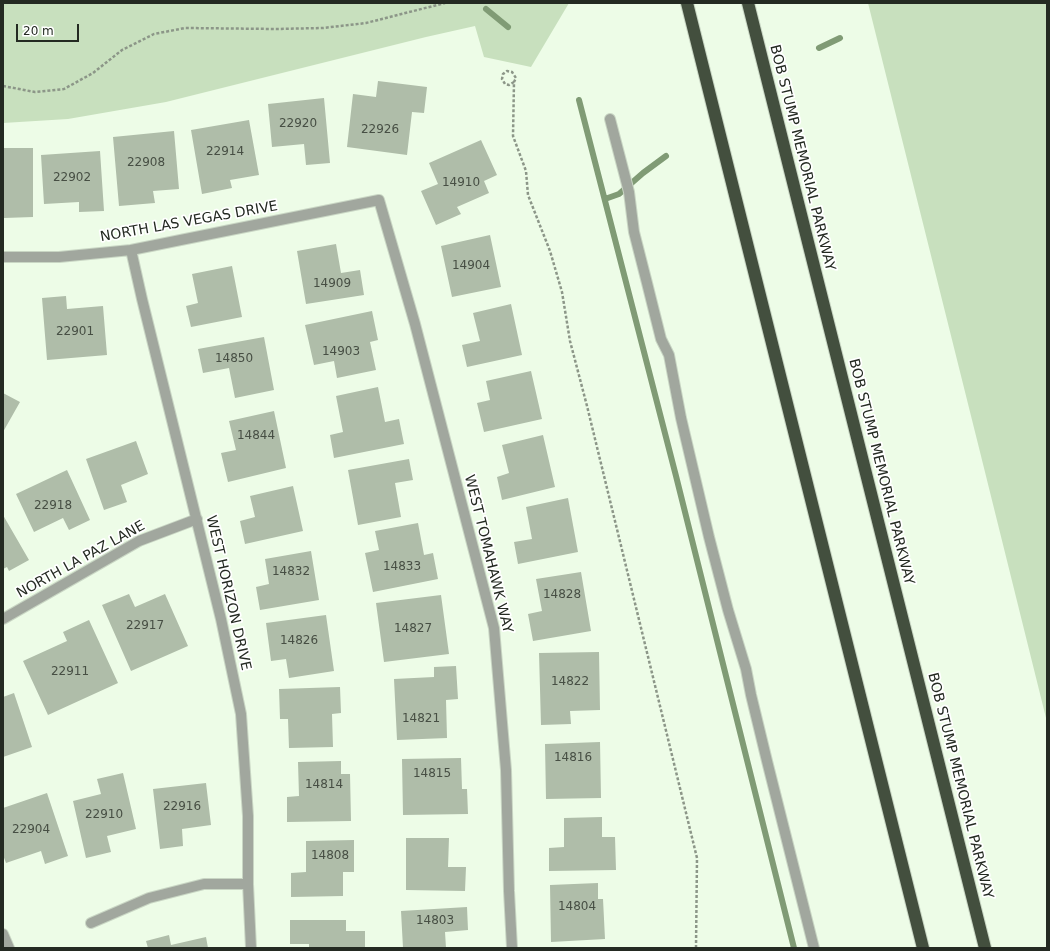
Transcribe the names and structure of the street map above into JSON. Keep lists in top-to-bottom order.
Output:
{
  "streets": {
    "highway": ["BOB STUMP MEMORIAL PARKWAY"],
    "street": [
      "NORTH LAS VEGAS DRIVE",
      "WEST TOMAHAWK WAY",
      "NORTH LA PAZ LANE",
      "WEST HORIZON DRIVE"
    ]
  },
  "crossings": [
    ["NORTH LAS VEGAS DRIVE", "WEST TOMAHAWK WAY"],
    ["NORTH LAS VEGAS DRIVE", "WEST HORIZON DRIVE"],
    ["NORTH LA PAZ LANE", "WEST HORIZON DRIVE"]
  ],
  "house_numbers": [
    "22920",
    "22926",
    "22914",
    "22908",
    "22902",
    "14910",
    "14904",
    "14909",
    "22901",
    "14903",
    "14850",
    "14844",
    "22918",
    "14833",
    "14832",
    "14828",
    "22917",
    "14827",
    "14826",
    "22911",
    "14822",
    "14821",
    "14816",
    "14815",
    "14814",
    "22916",
    "22910",
    "22904",
    "14808",
    "14804",
    "14803"
  ],
  "scale_bar": "20 m"
}
